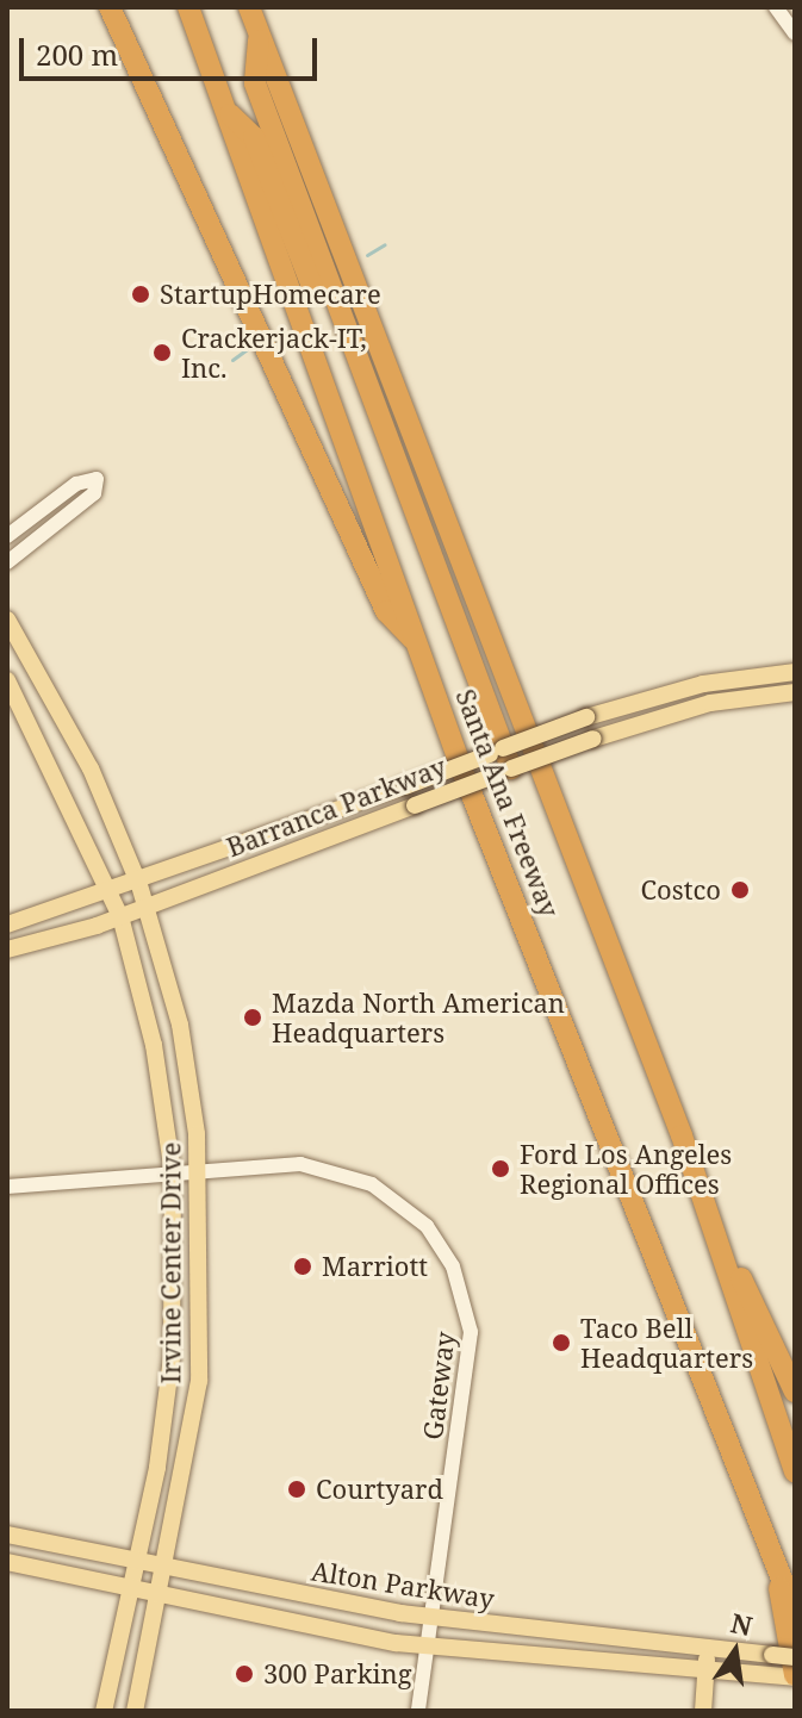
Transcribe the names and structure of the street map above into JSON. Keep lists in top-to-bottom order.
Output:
{
  "streets": {
    "highway": ["Santa Ana Freeway"],
    "main road": ["Barranca Parkway", "Irvine Center Drive", "Alton Parkway"],
    "street": ["Gateway"]
  },
  "crossings": [
    ["Barranca Parkway", "Irvine Center Drive"],
    ["Irvine Center Drive", "Gateway"],
    ["Irvine Center Drive", "Alton Parkway"],
    ["Gateway", "Alton Parkway"]
  ],
  "places": [
    "StartupHomecare",
    "Crackerjack-IT, Inc.",
    "Costco",
    "Mazda North American Headquarters",
    "Ford Los Angeles Regional Offices",
    "Marriott",
    "Taco Bell Headquarters",
    "Courtyard",
    "300 Parking"
  ],
  "scale_bar": "200 m",
  "north": "top"
}
